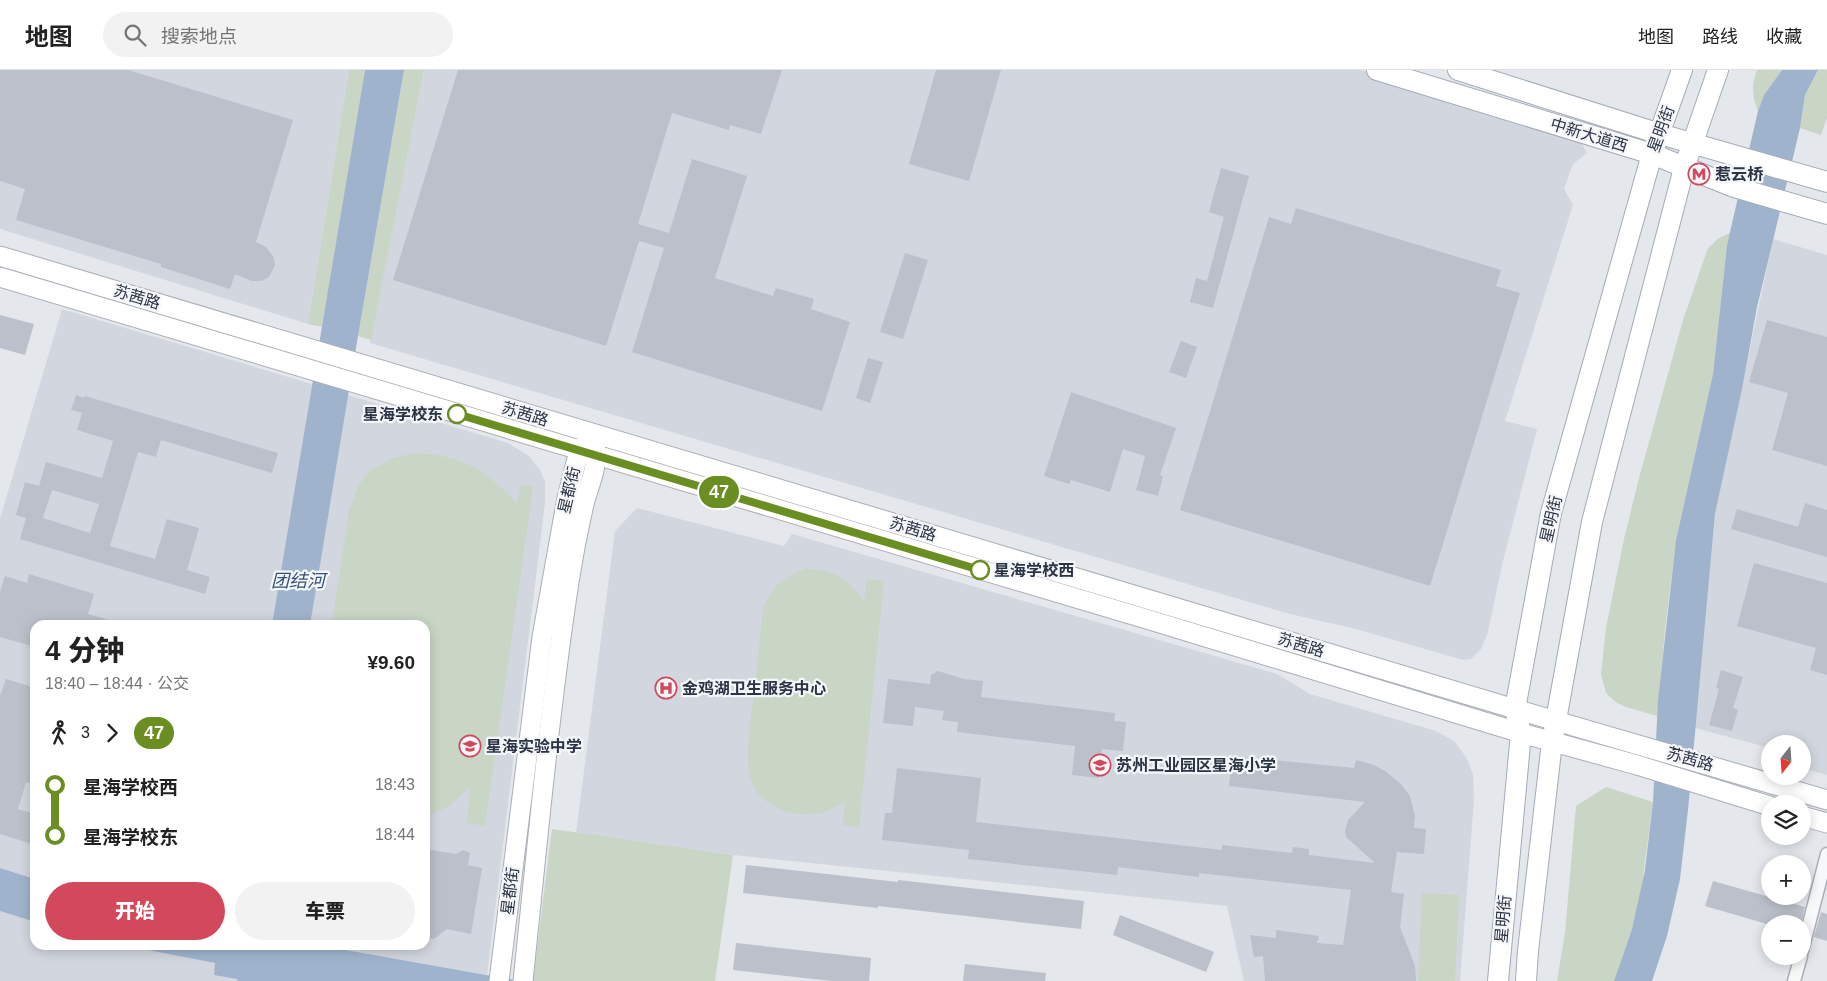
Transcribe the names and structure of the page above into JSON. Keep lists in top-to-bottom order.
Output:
{
  "streets": {
    "main road": [
      "星明街",
      "中新大道西",
      "苏茜路",
      "星都街"
    ]
  },
  "crossings": [
    ["星明街", "中新大道西"],
    ["星明街", "苏茜路"],
    ["苏茜路", "星都街"]
  ],
  "water": ["团结河"],
  "places": {
    "metro station": ["惹云桥"],
    "other": ["星海学校东", "星海学校西"],
    "hospital": ["金鸡湖卫生服务中心"],
    "school or university": ["星海实验中学", "苏州工业园区星海小学"]
  },
  "lines": ["bus line 47"],
  "north": "bottom",
  "page": {
    "header": "地图",
    "search": "搜索地点",
    "nav": ["地图", "路线", "收藏"],
    "on_map": "47",
    "heading": ["4 分钟", "18:40 – 18:44 · 公交", "¥9.60"],
    "legs": ["3", "47"],
    "map_buttons": ["+", "−"],
    "list": [
      {
        "name": "星海学校西",
        "value": "18:43"
      },
      {
        "name": "星海学校东",
        "value": "18:44"
      }
    ],
    "buttons": ["开始", "车票"]
  }
}
